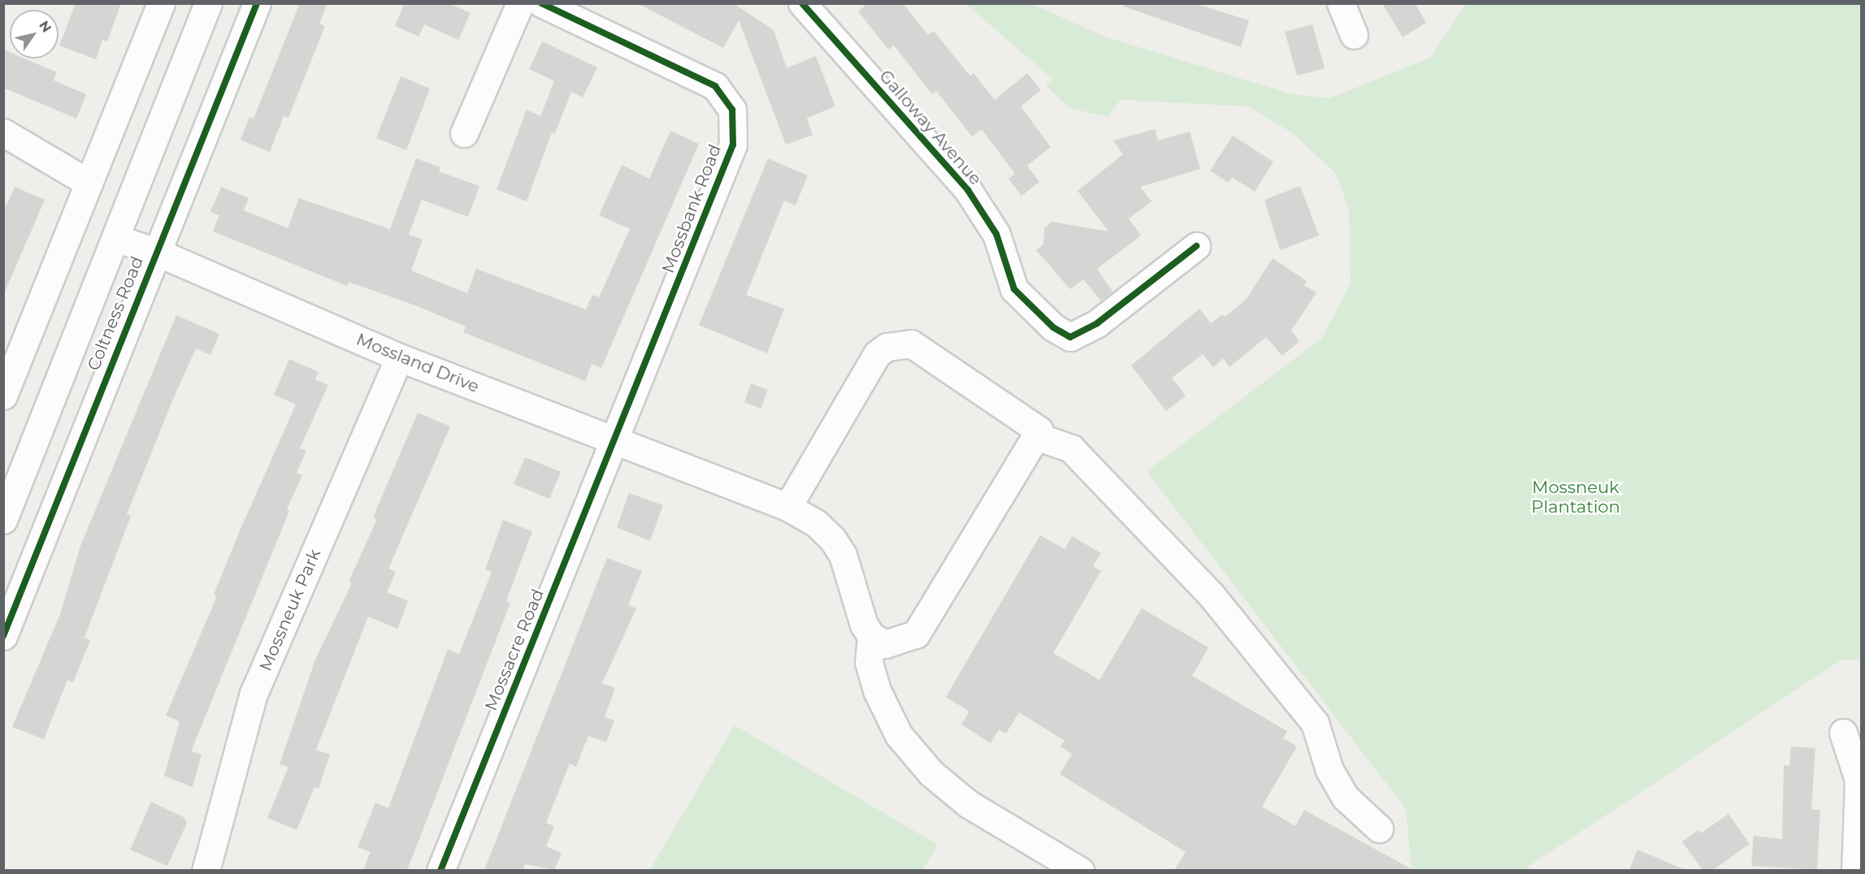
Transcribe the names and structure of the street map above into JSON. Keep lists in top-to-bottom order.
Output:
{
  "streets": {
    "street": [
      "Galloway Avenue",
      "Mossbank Road",
      "Coltness Road",
      "Mossland Drive",
      "Mossneuk Park",
      "Mossacre Road"
    ]
  },
  "crossings": [
    ["Mossbank Road", "Mossland Drive"],
    ["Mossbank Road", "Mossacre Road"],
    ["Coltness Road", "Mossland Drive"],
    ["Mossland Drive", "Mossneuk Park"],
    ["Mossland Drive", "Mossacre Road"]
  ],
  "parks": ["Mossneuk Plantation"],
  "north": "top right"
}
